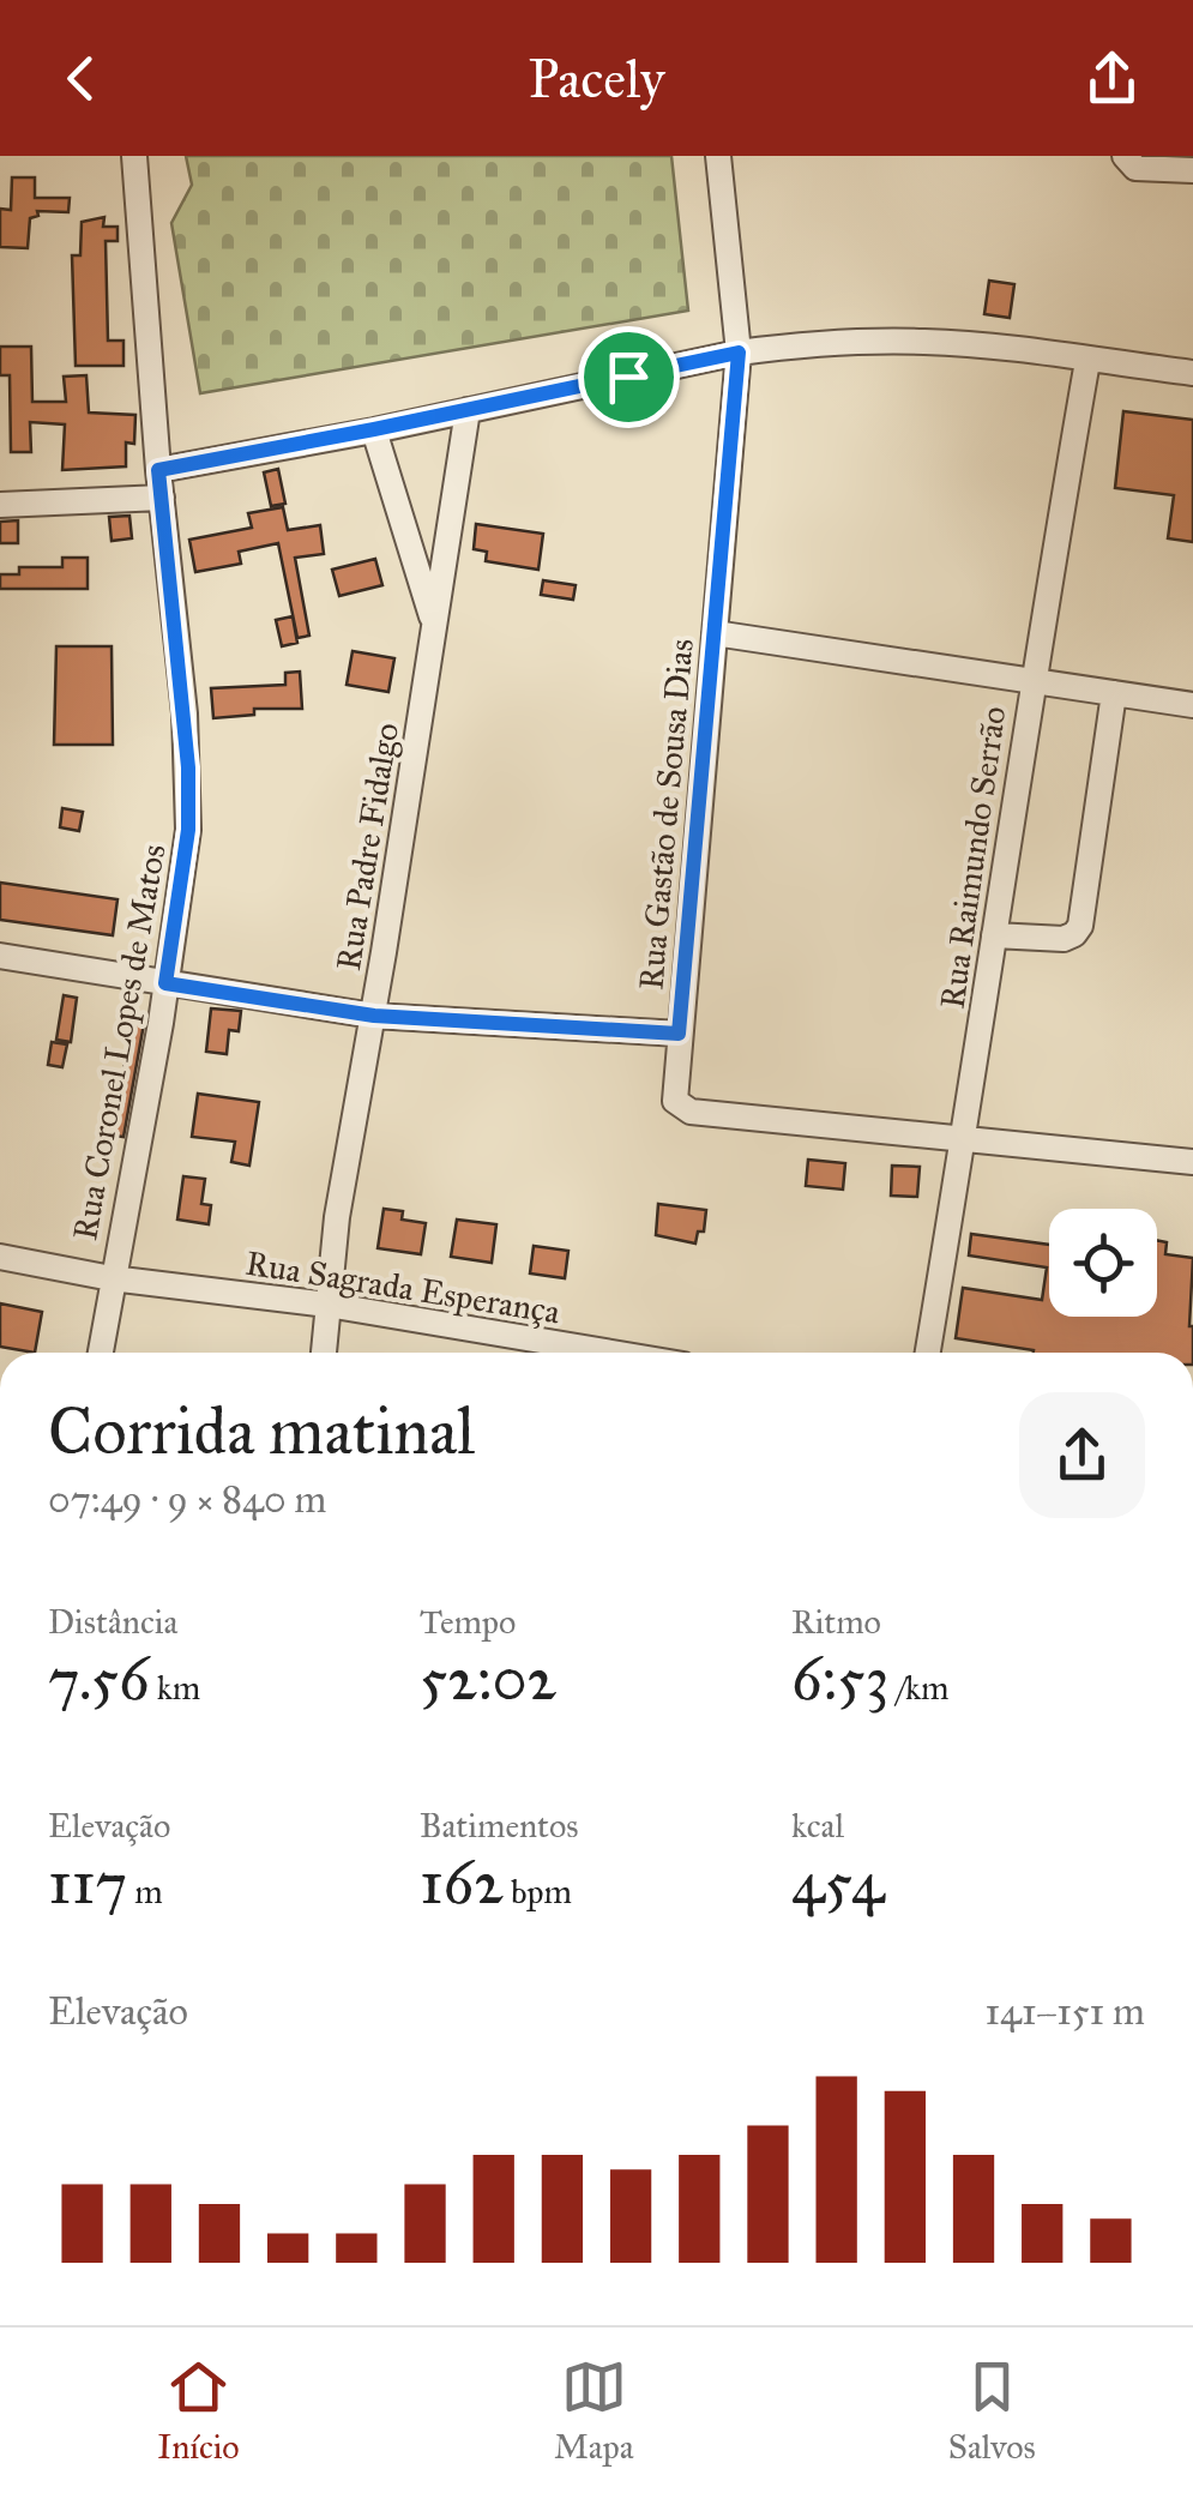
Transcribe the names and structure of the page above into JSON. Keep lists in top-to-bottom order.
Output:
{
  "streets": {
    "street": [
      "Rua Gastão de Sousa Dias",
      "Rua Padre Fidalgo",
      "Rua Raimundo Serrão",
      "Rua Coronel Lopes de Matos",
      "Rua Sagrada Esperança"
    ]
  },
  "crossings": [
    ["Rua Gastão de Sousa Dias", "Rua Raimundo Serrão"],
    ["Rua Padre Fidalgo", "Rua Sagrada Esperança"],
    ["Rua Coronel Lopes de Matos", "Rua Sagrada Esperança"]
  ],
  "page": {
    "header": "Pacely",
    "heading": ["Corrida matinal", "07:49 · 9 × 840 m"],
    "stats": [
      ["Distância", "7.56 km"],
      ["Tempo", "52:02"],
      ["Ritmo", "6:53 /km"],
      ["Elevação", "117 m"],
      ["Batimentos", "162 bpm"],
      ["kcal", "454"]
    ],
    "chart": ["Elevação", "141–151 m"],
    "tabs": ["Início", "Mapa", "Salvos"]
  }
}
